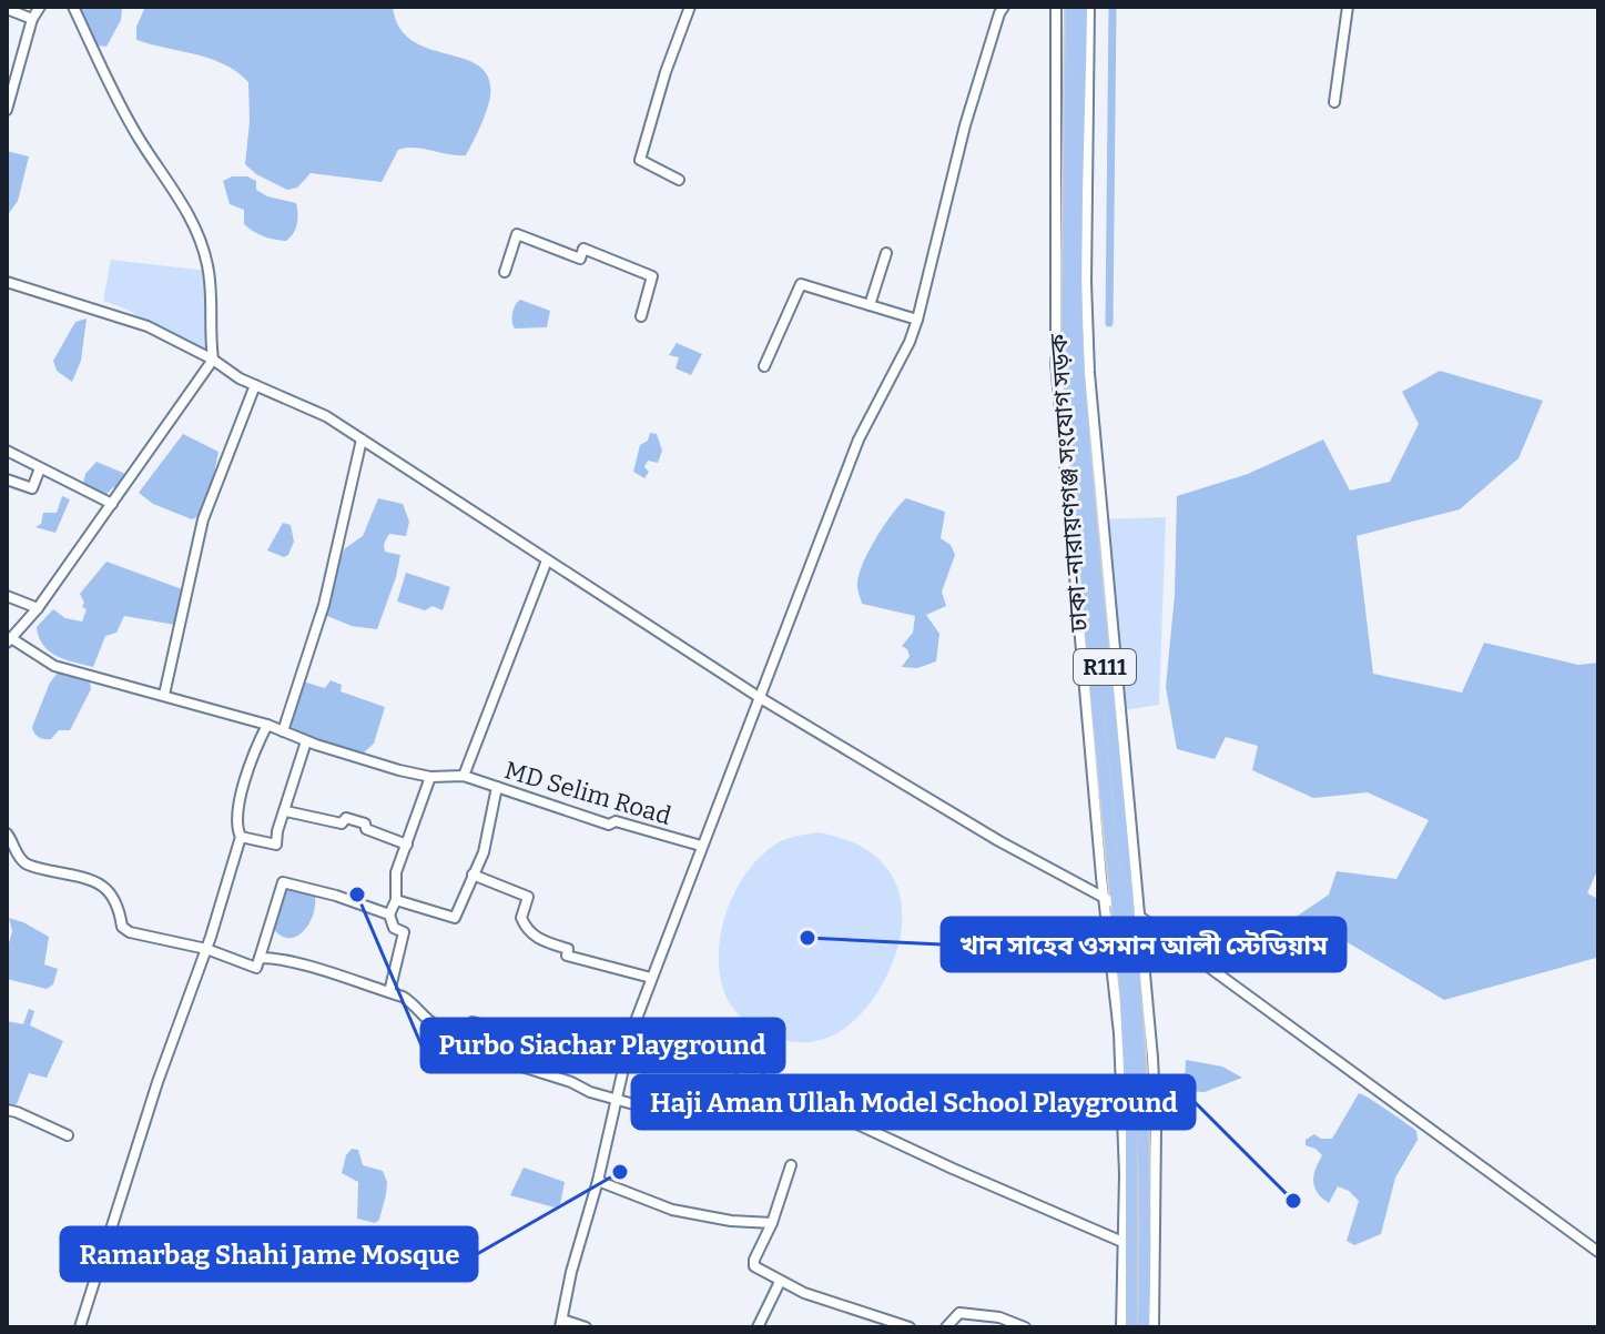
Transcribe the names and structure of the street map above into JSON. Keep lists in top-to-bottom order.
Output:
{
  "streets": {
    "main road": ["ঢাকা-নারায়ণগঞ্জ সংযোগ সড়ক", "R111"],
    "street": ["MD Selim Road"]
  },
  "places": [
    "Purbo Siachar Playground",
    "খান সাহেব ওসমান আলী স্টেডিয়াম",
    "Ramarbag Shahi Jame Mosque",
    "Haji Aman Ullah Model School Playground"
  ]
}
